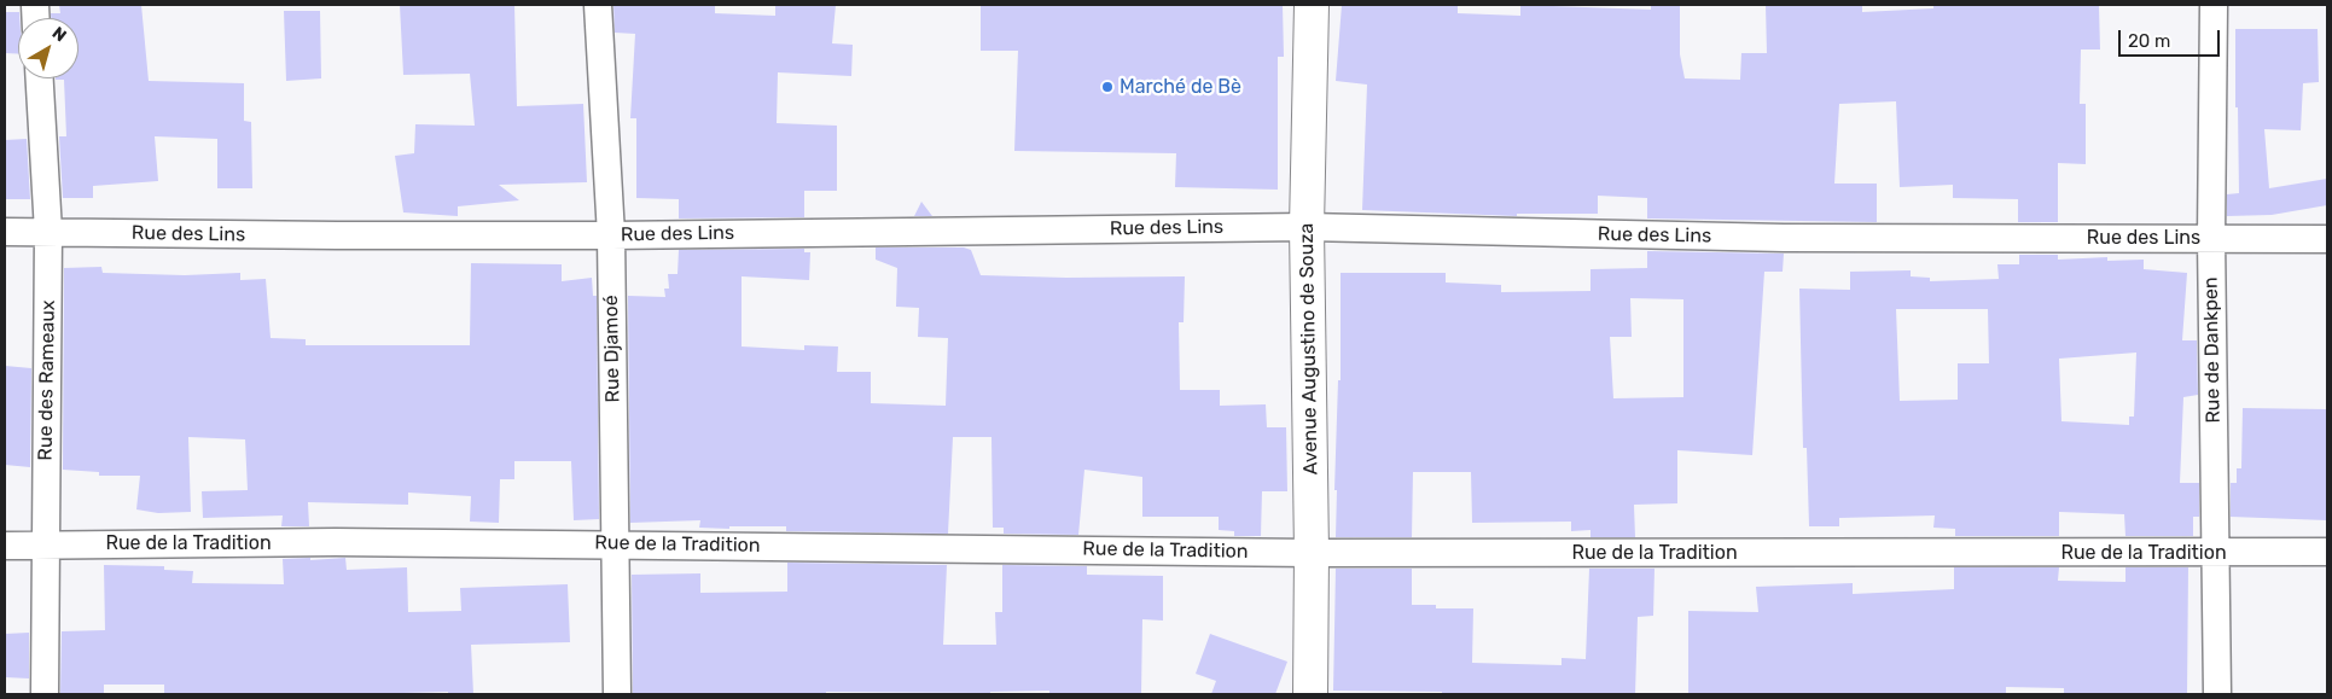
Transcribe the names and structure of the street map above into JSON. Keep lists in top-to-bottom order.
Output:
{
  "streets": {
    "main road": ["Avenue Augustino de Souza"],
    "street": [
      "Rue des Lins",
      "Rue Djamoé",
      "Rue de Dankpen",
      "Rue des Rameaux",
      "Rue de la Tradition"
    ]
  },
  "crossings": [
    ["Rue des Lins", "Rue Djamoé"],
    ["Rue des Lins", "Avenue Augustino de Souza"],
    ["Rue des Lins", "Rue de Dankpen"],
    ["Rue des Lins", "Rue des Rameaux"],
    ["Rue Djamoé", "Rue de la Tradition"],
    ["Avenue Augustino de Souza", "Rue de la Tradition"],
    ["Rue de Dankpen", "Rue de la Tradition"],
    ["Rue des Rameaux", "Rue de la Tradition"]
  ],
  "places": ["Marché de Bè"],
  "scale_bar": "20 m",
  "north": "top right"
}
